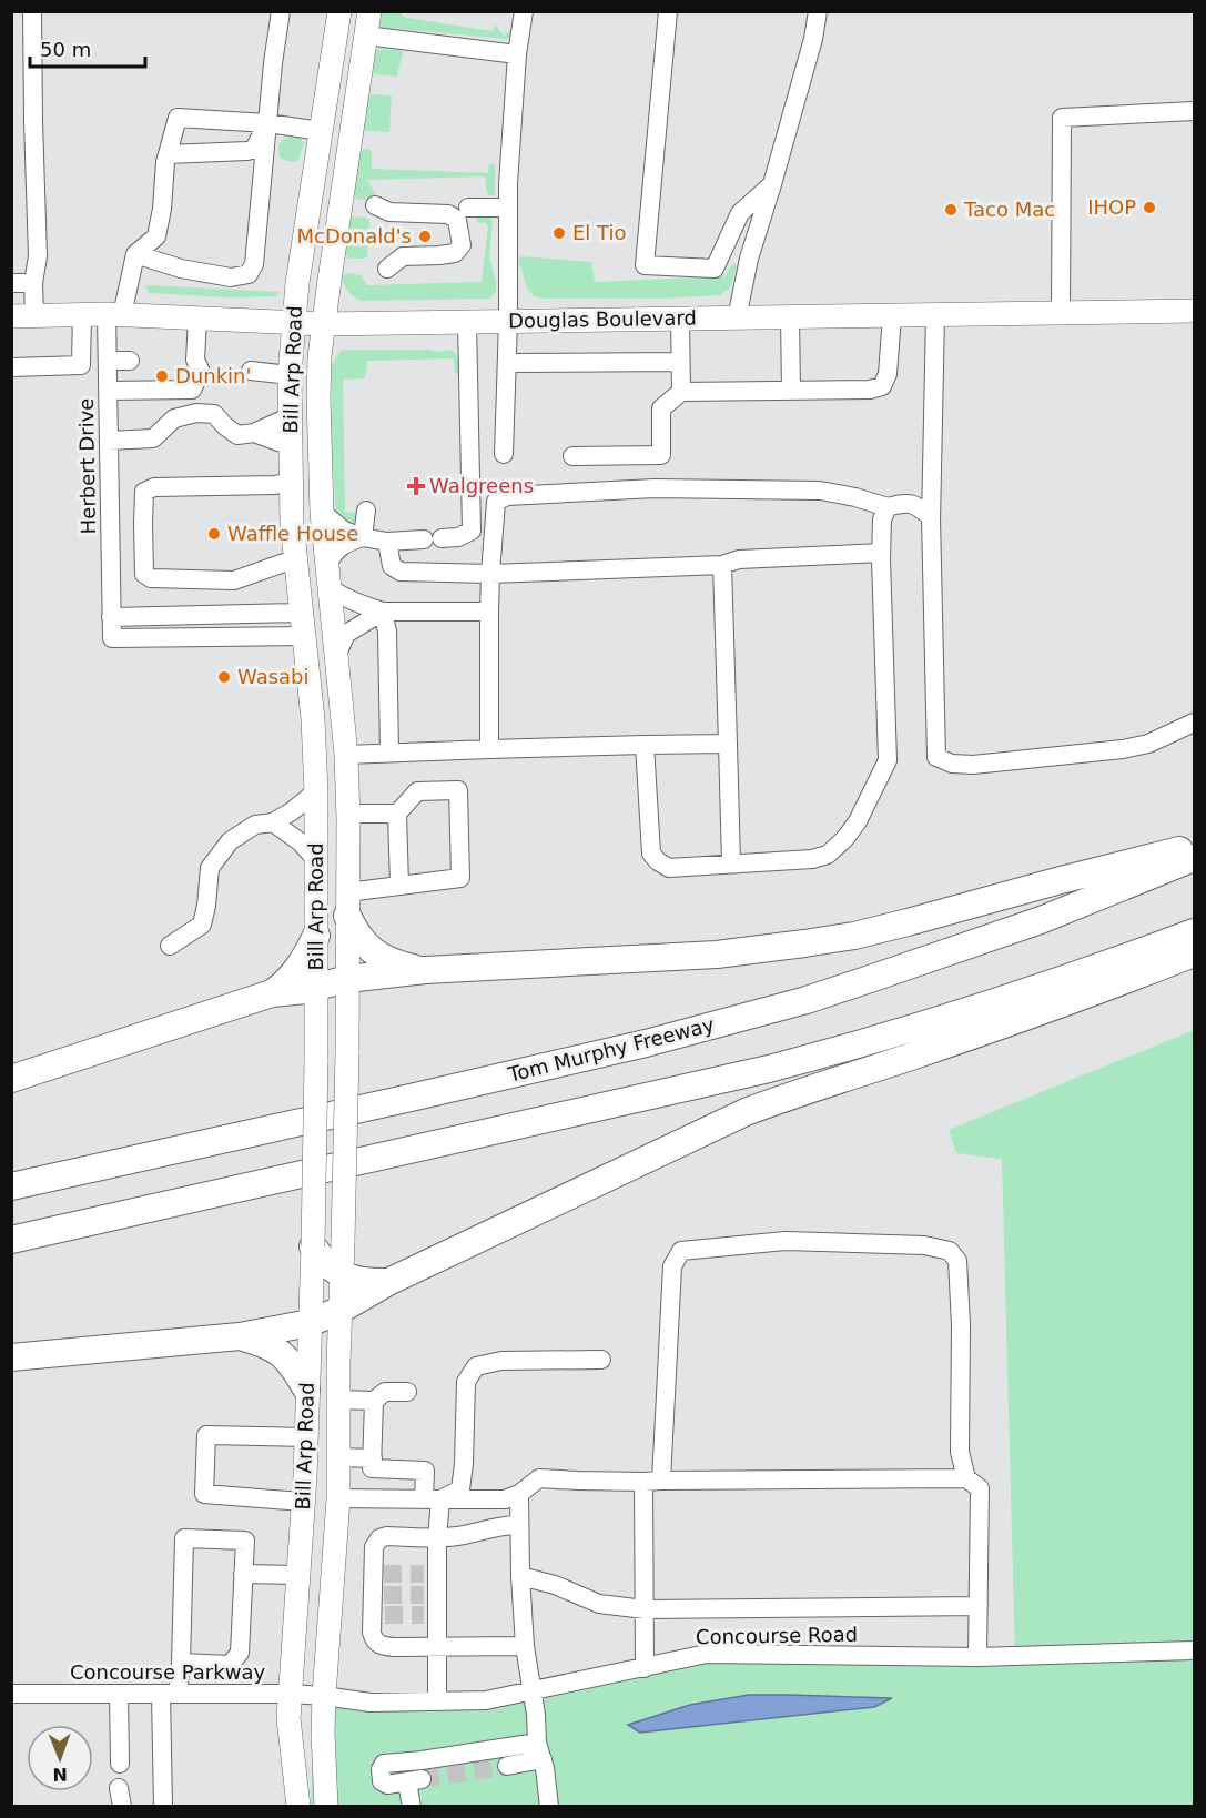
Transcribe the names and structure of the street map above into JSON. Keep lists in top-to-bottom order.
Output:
{
  "streets": {
    "highway": ["Tom Murphy Freeway"],
    "main road": ["Douglas Boulevard", "Bill Arp Road"],
    "street": ["Herbert Drive", "Concourse Road", "Concourse Parkway"]
  },
  "crossings": [
    ["Douglas Boulevard", "Bill Arp Road"],
    ["Douglas Boulevard", "Herbert Drive"],
    ["Bill Arp Road", "Herbert Drive"],
    ["Bill Arp Road", "Concourse Road"],
    ["Bill Arp Road", "Concourse Parkway"],
    ["Concourse Road", "Concourse Parkway"]
  ],
  "places": {
    "other": [
      "IHOP",
      "Taco Mac",
      "El Tio",
      "McDonald's",
      "Dunkin'",
      "Waffle House",
      "Wasabi"
    ],
    "health": ["Walgreens"]
  },
  "scale_bar": "50 m",
  "north": "bottom"
}
